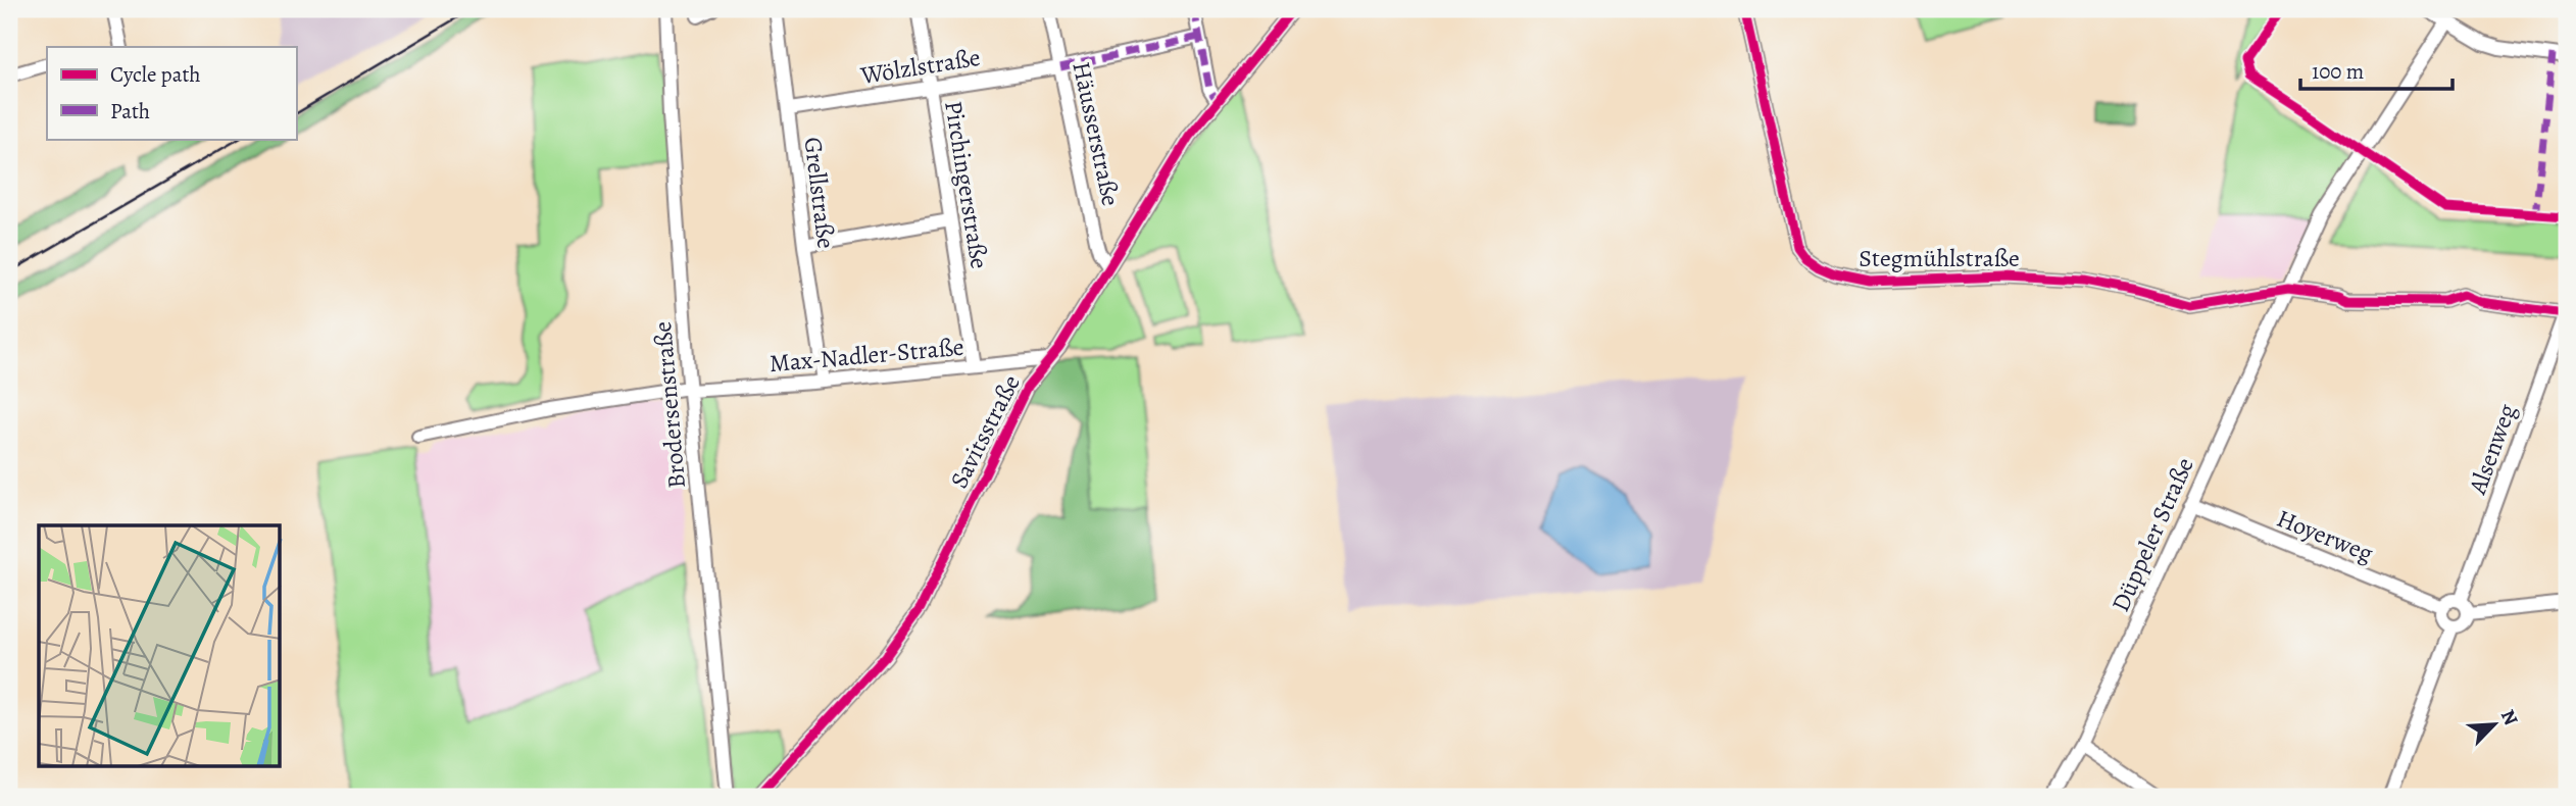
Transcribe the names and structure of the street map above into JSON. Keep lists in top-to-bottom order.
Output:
{
  "streets": {
    "street": [
      "Wölzlstraße",
      "Häusserstraße",
      "Pirchingerstraße",
      "Grellstraße",
      "Stegmühlstraße",
      "Max-Nadler-Straße",
      "Brodersenstraße",
      "Savitsstraße",
      "Alsenweg",
      "Düppeler Straße",
      "Hoyerweg"
    ]
  },
  "crossings": [
    ["Wölzlstraße", "Häusserstraße"],
    ["Wölzlstraße", "Pirchingerstraße"],
    ["Wölzlstraße", "Grellstraße"],
    ["Häusserstraße", "Savitsstraße"],
    ["Pirchingerstraße", "Max-Nadler-Straße"],
    ["Grellstraße", "Max-Nadler-Straße"],
    ["Stegmühlstraße", "Alsenweg"],
    ["Stegmühlstraße", "Düppeler Straße"],
    ["Max-Nadler-Straße", "Brodersenstraße"],
    ["Max-Nadler-Straße", "Savitsstraße"],
    ["Alsenweg", "Hoyerweg"],
    ["Düppeler Straße", "Hoyerweg"]
  ],
  "legend": ["Cycle path", "Path"],
  "scale_bar": "100 m",
  "north": "top right"
}
